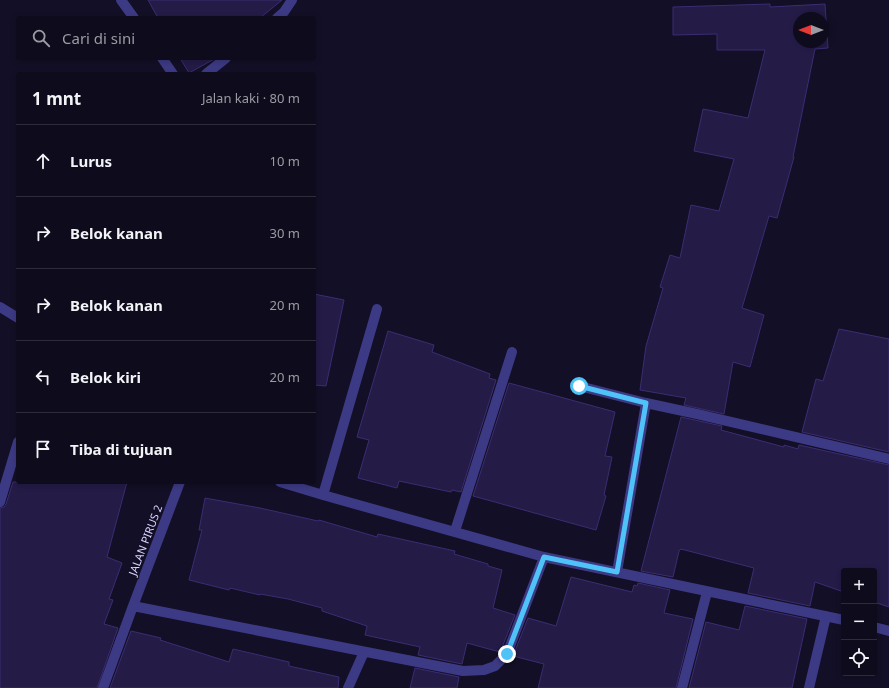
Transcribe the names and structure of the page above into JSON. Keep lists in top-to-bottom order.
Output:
{
  "streets": {
    "street": ["JALAN PIRUS 2"]
  },
  "north": "left",
  "page": {
    "search": "Cari di sini",
    "heading": ["1 mnt", "Jalan kaki · 80 m"],
    "list": [
      ["Lurus", "10 m"],
      ["Belok kanan", "30 m"],
      ["Belok kanan", "20 m"],
      ["Belok kiri", "20 m"],
      "Tiba di tujuan"
    ],
    "map_buttons": ["+", "−"]
  }
}
